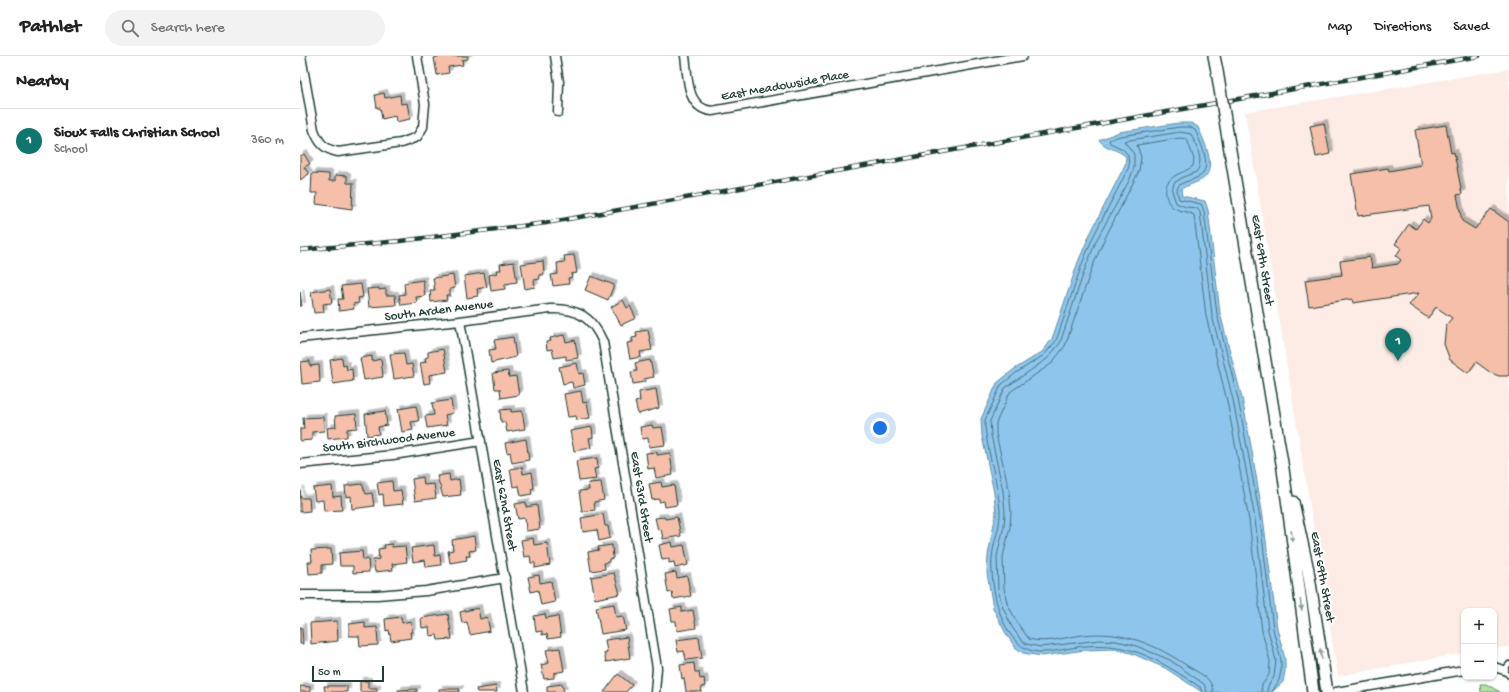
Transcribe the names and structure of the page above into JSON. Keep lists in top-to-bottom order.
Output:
{
  "streets": {
    "main road": ["East 69th Street"],
    "street": [
      "East Meadowside Place",
      "South Arden Avenue",
      "South Birchwood Avenue",
      "East 63rd Street",
      "East 62nd Street"
    ]
  },
  "crossings": [
    ["South Arden Avenue", "East 63rd Street"],
    ["South Arden Avenue", "East 62nd Street"],
    ["South Birchwood Avenue", "East 62nd Street"]
  ],
  "scale_bar": "50 m",
  "page": {
    "header": "Pathlet",
    "search": "Search here",
    "nav": ["Map", "Directions", "Saved"],
    "heading": "Nearby",
    "list": [
      {
        "mark": "1",
        "name": "Sioux Falls Christian School",
        "note": "School",
        "value": "360 m"
      }
    ],
    "pins": "1",
    "map_buttons": ["+", "−"],
    "scale": "50 m"
  }
}
